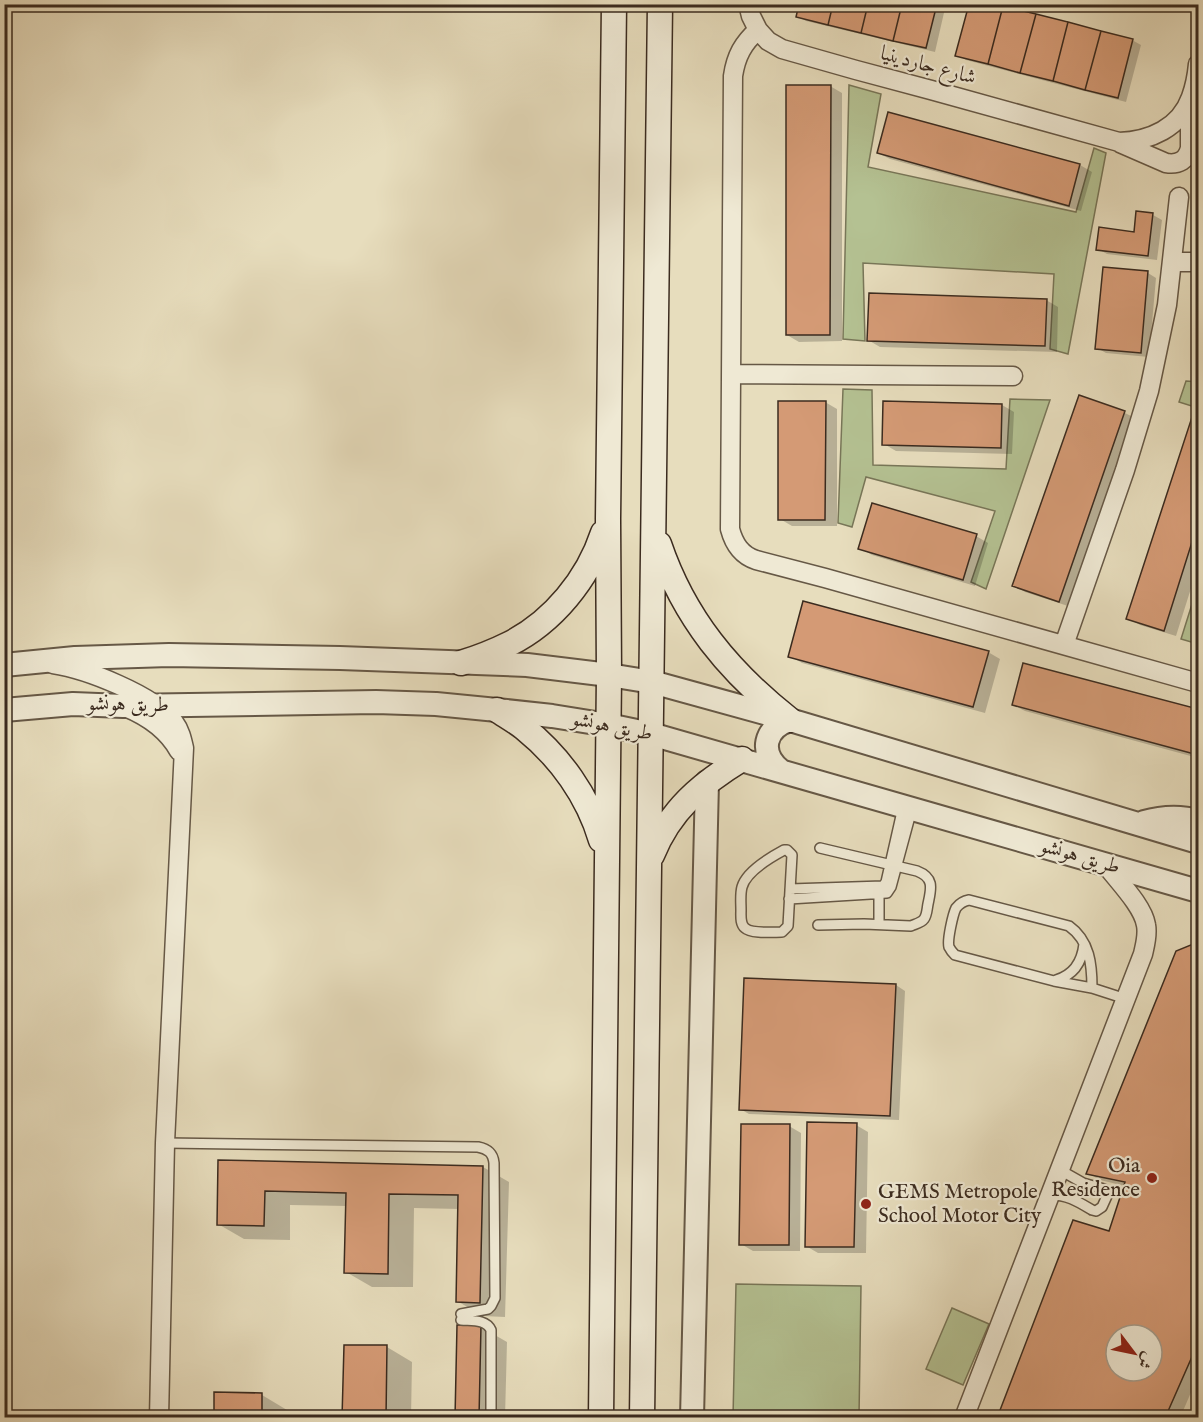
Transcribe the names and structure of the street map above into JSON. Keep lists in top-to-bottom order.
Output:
{
  "streets": {
    "street": ["شارع جاردينيا", "طريق هونشو"]
  },
  "places": ["Oia Residence", "GEMS Metropole School Motor City"],
  "north": "bottom right"
}
